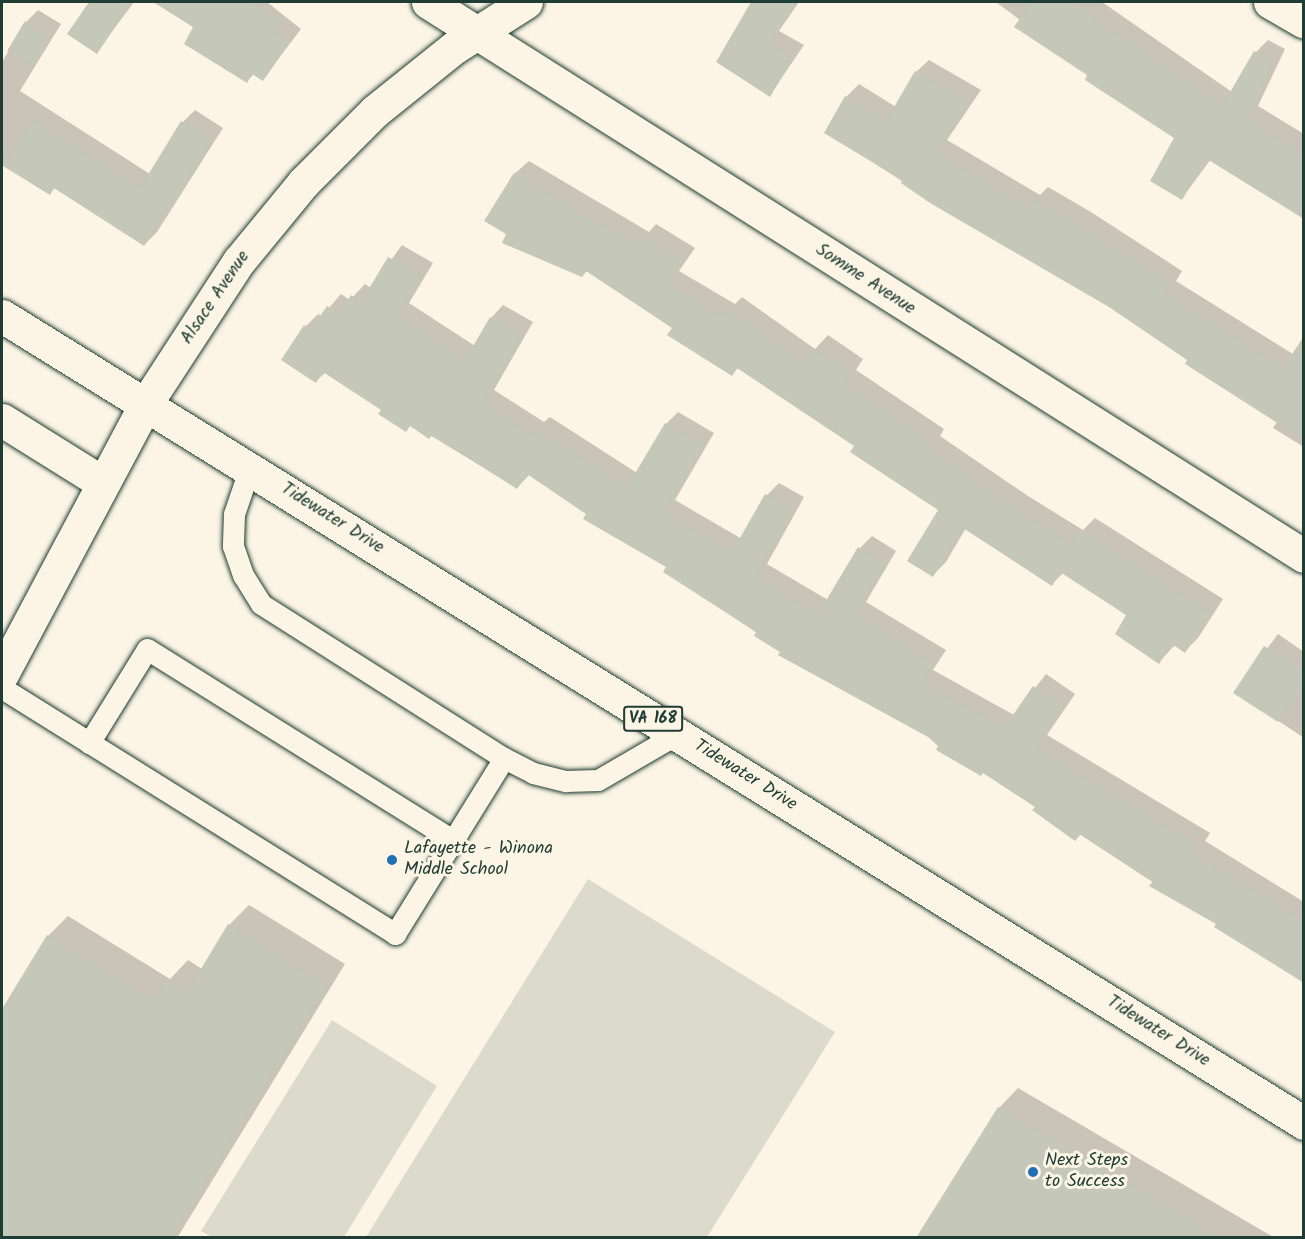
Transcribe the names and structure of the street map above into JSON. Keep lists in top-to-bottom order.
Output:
{
  "streets": {
    "main road": [
      "Somme Avenue",
      "Alsace Avenue",
      "Tidewater Drive",
      "VA 168"
    ]
  },
  "crossings": [
    ["Somme Avenue", "Alsace Avenue"],
    ["Alsace Avenue", "Tidewater Drive"]
  ],
  "places": ["Lafayette - Winona Middle School", "Next Steps to Success"]
}
